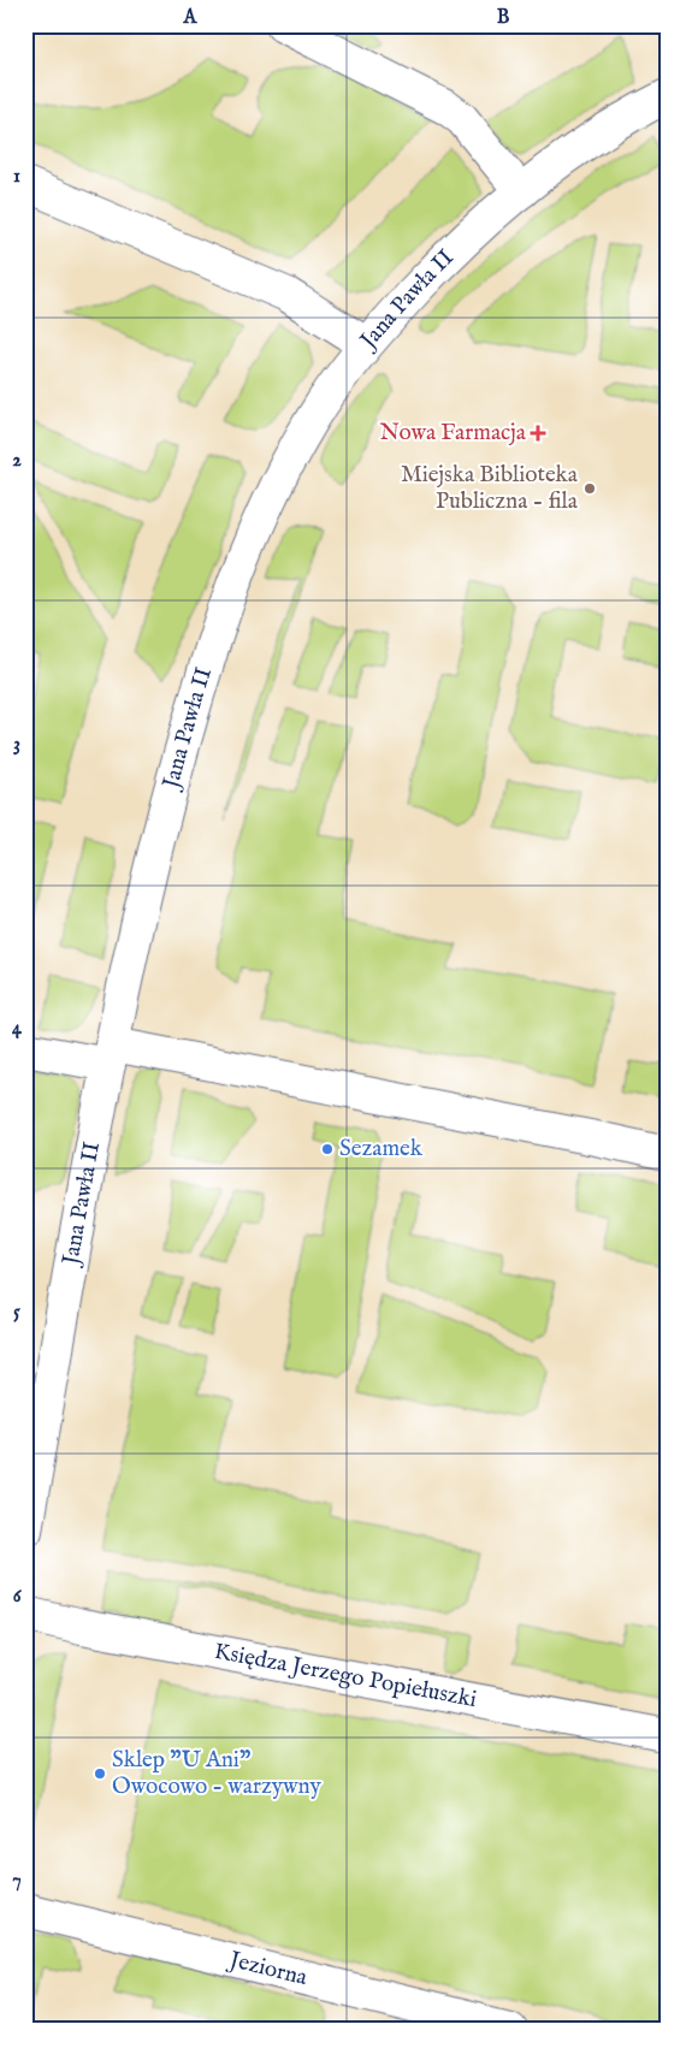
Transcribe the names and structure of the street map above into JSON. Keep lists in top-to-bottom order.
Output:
{
  "streets": {
    "street": ["Jana Pawła II", "Księdza Jerzego Popiełuszki", "Jeziorna"]
  },
  "places": {
    "health": ["Nowa Farmacja"],
    "other": ["Miejska Biblioteka Publiczna - fila", "Sezamek", "Sklep \"U Ani\" Owocowo - warzywny"]
  },
  "grid": {
    "columns": ["A", "B"],
    "rows": [
      "1",
      "2",
      "3",
      "4",
      "5",
      "6",
      "7"
    ]
  }
}
